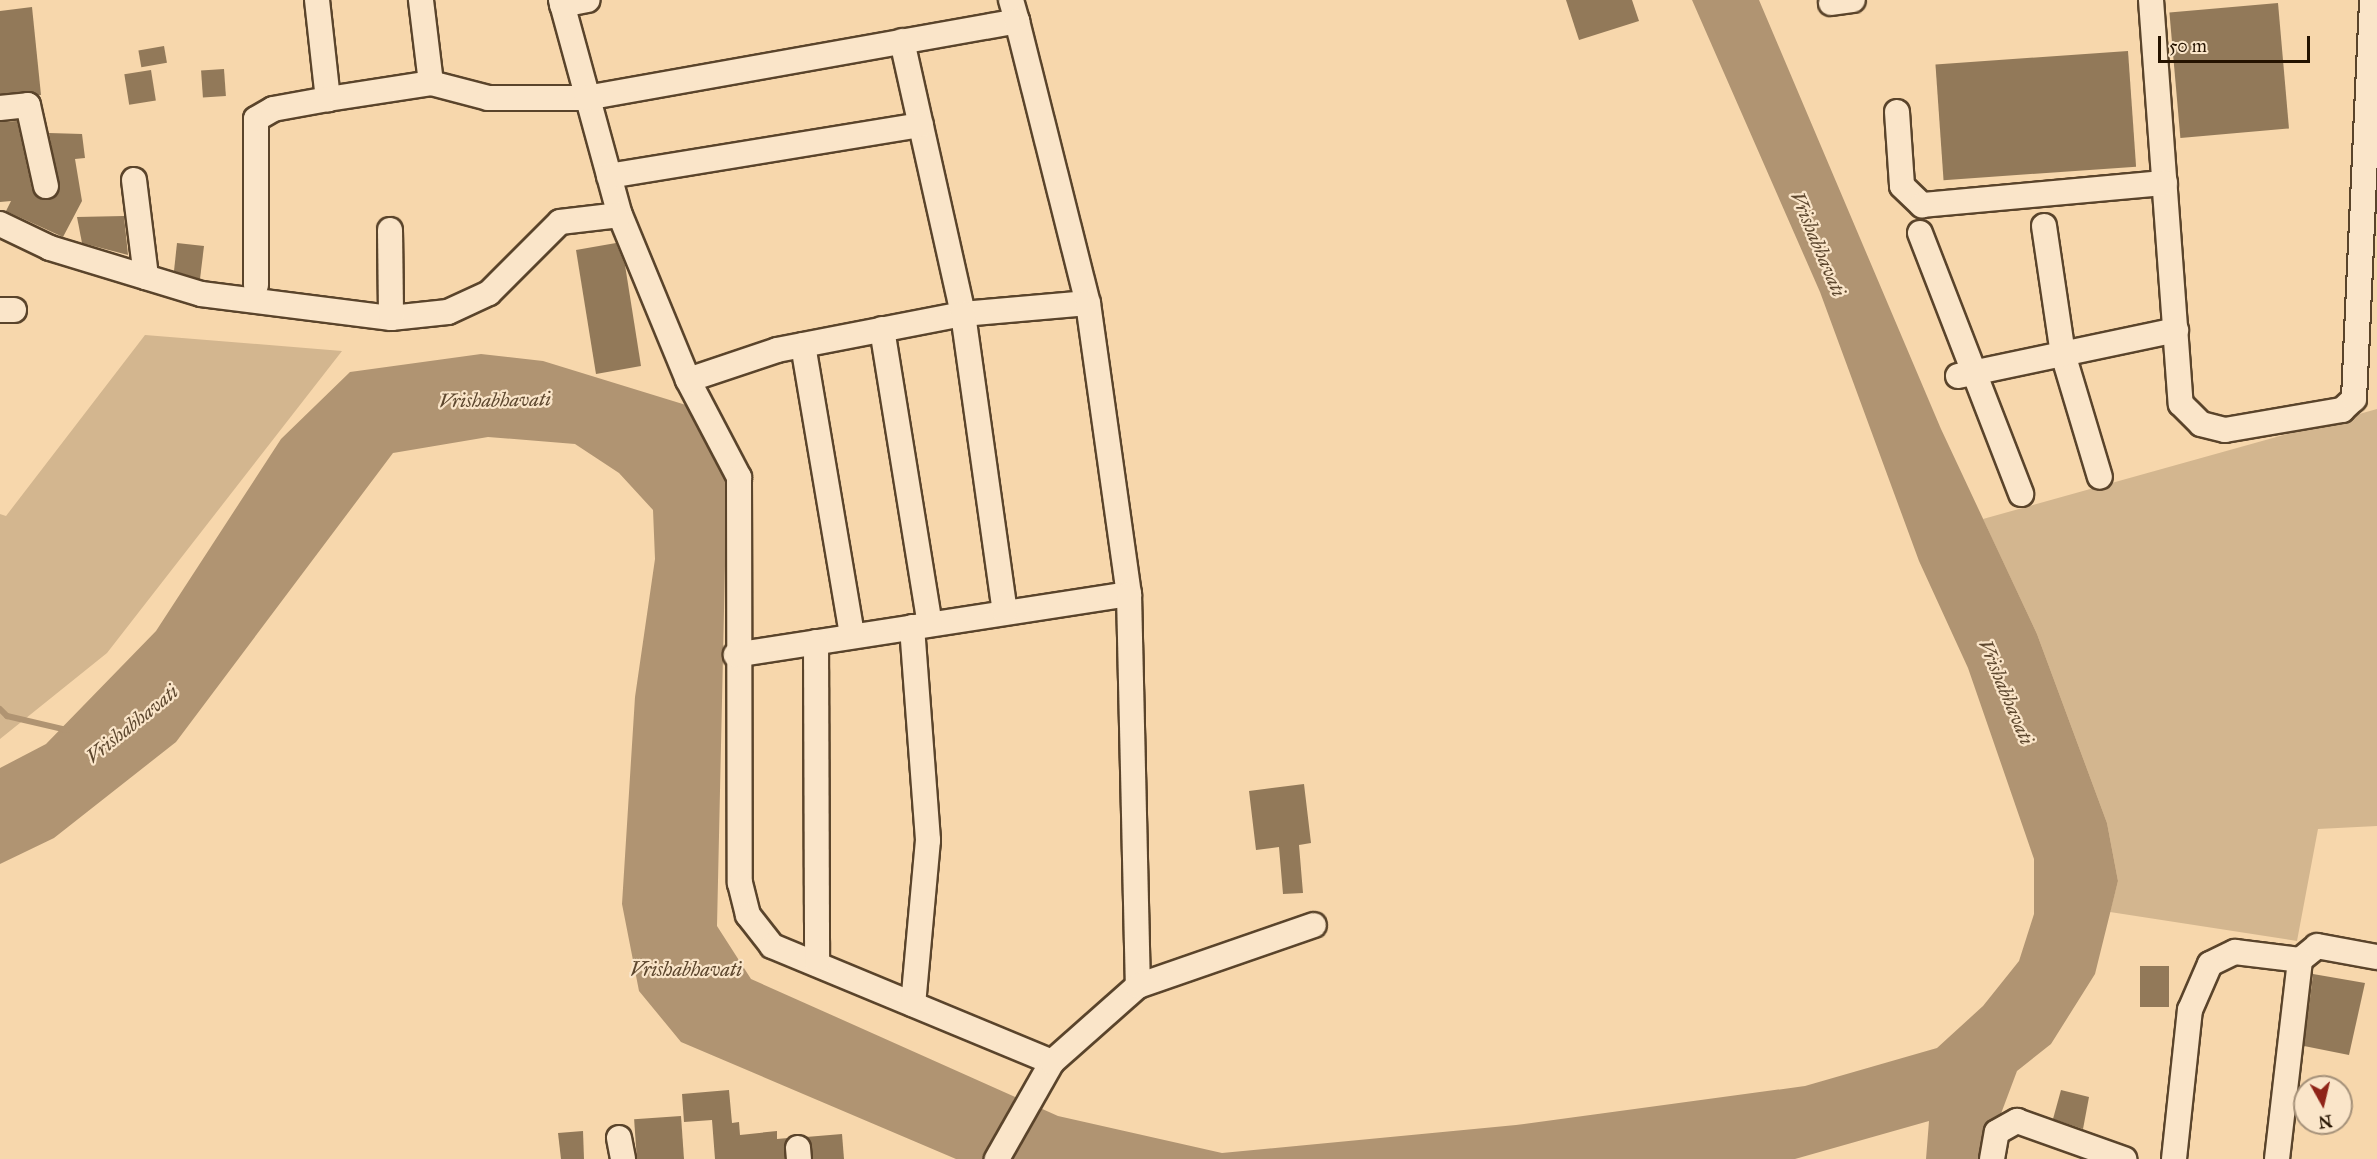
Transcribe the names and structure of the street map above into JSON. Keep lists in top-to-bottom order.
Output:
{
  "water": ["Vrishabhavati"],
  "scale_bar": "50 m",
  "north": "bottom"
}
